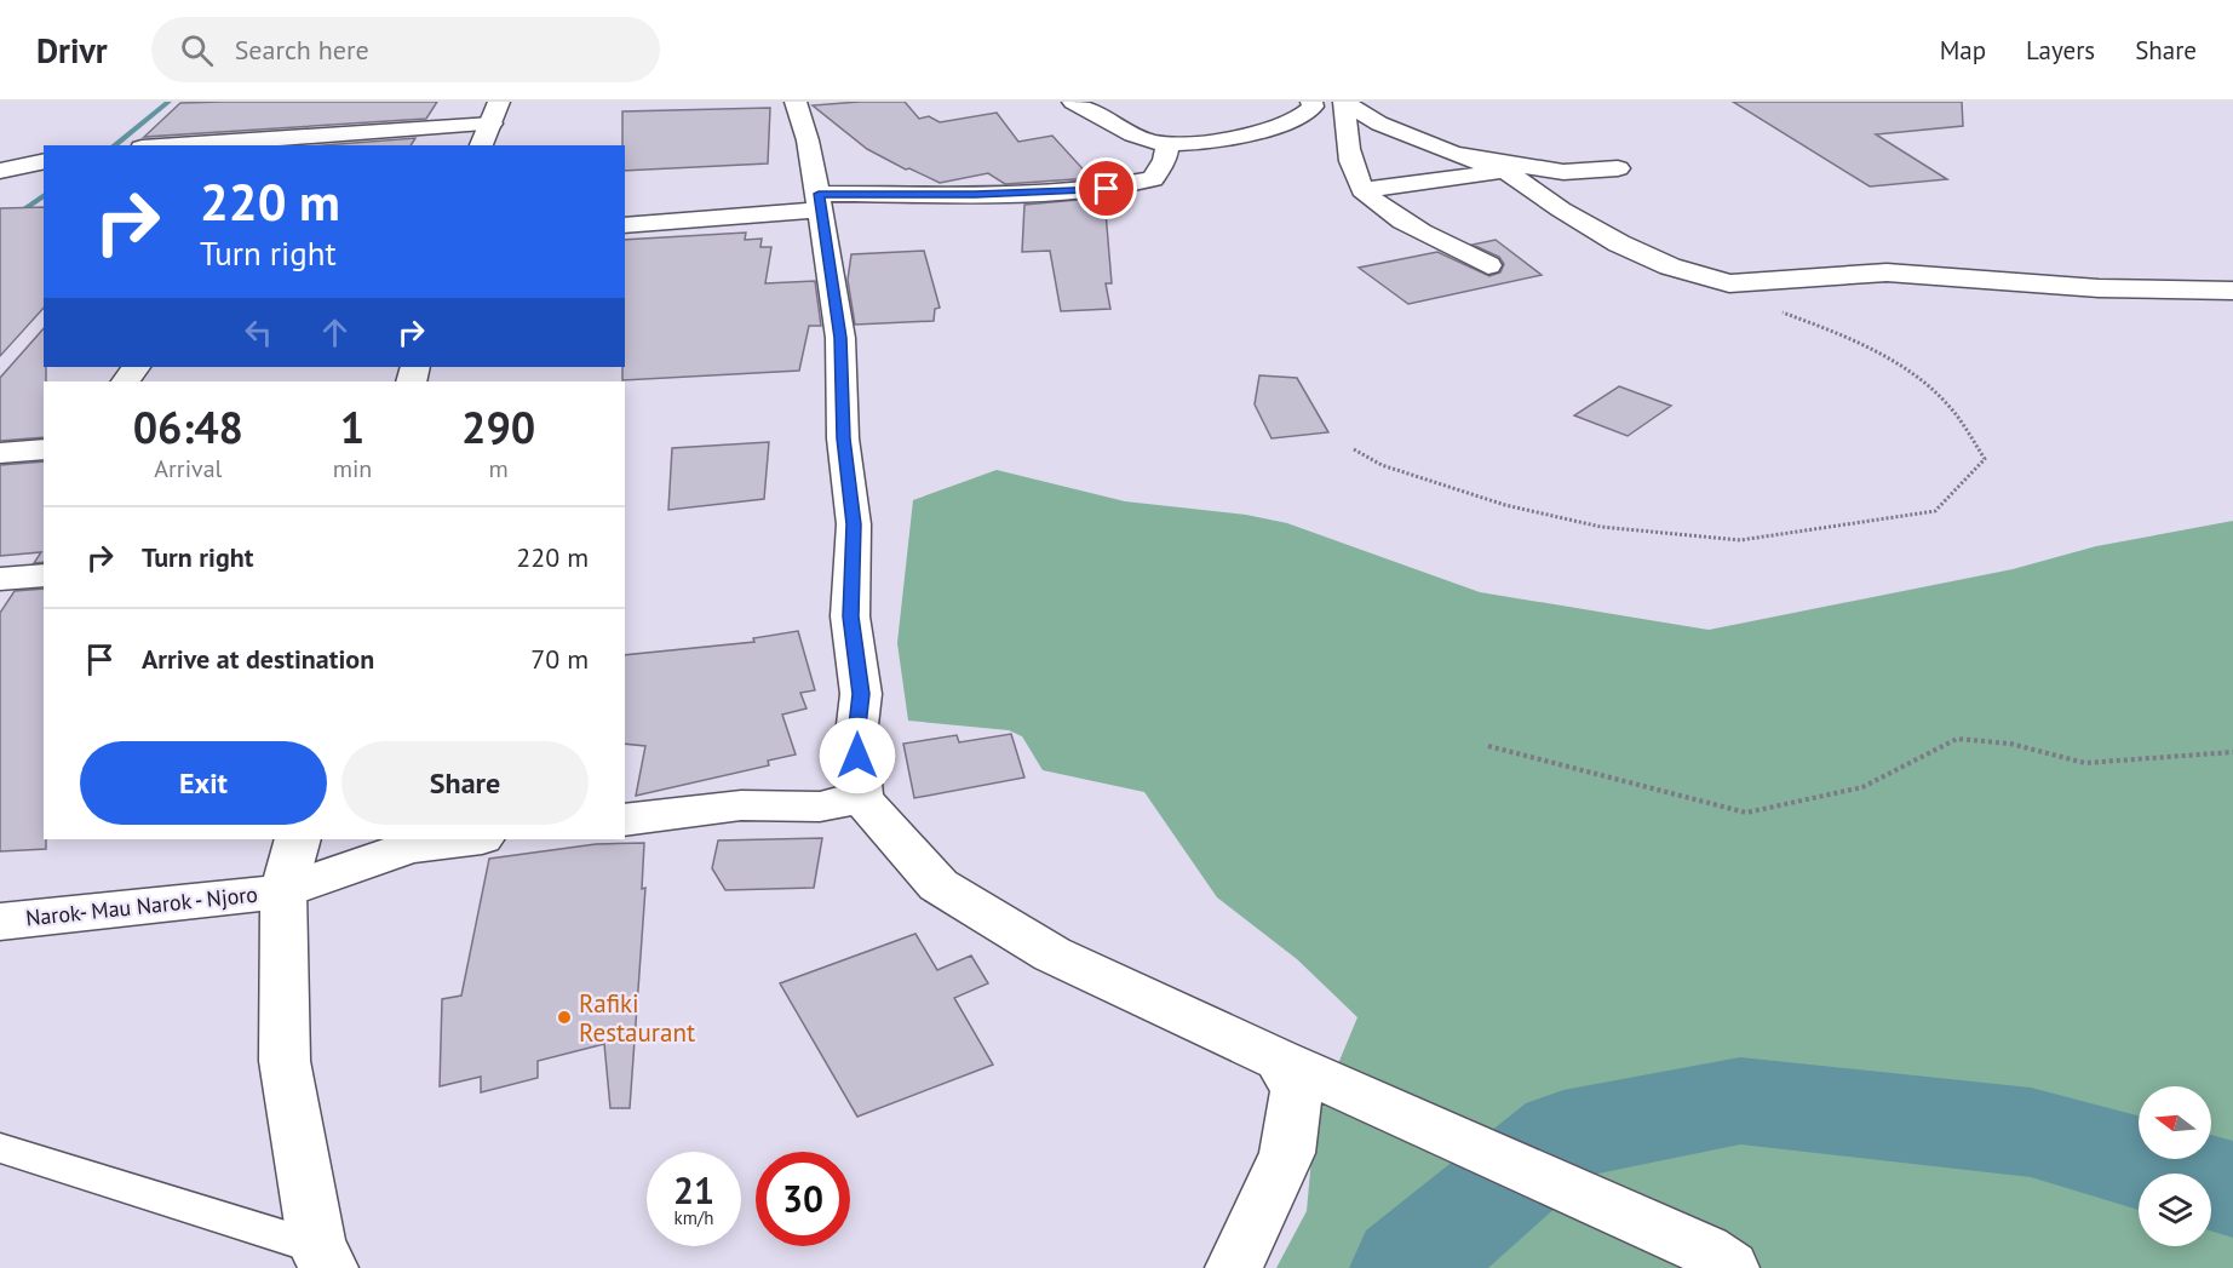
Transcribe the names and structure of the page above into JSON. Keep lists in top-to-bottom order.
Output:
{
  "streets": {
    "main road": ["Narok- Mau Narok - Njoro"]
  },
  "places": ["Rafiki Restaurant"],
  "north": "left",
  "page": {
    "header": "Drivr",
    "search": "Search here",
    "nav": ["Map", "Layers", "Share"],
    "turn": ["220 m", "Turn right"],
    "eta": [
      "06:48",
      "Arrival",
      "1",
      "min",
      "290",
      "m"
    ],
    "list": [
      {
        "name": "Turn right",
        "value": "220 m"
      },
      {
        "name": "Arrive at destination",
        "value": "70 m"
      }
    ],
    "buttons": ["Exit", "Share"],
    "speed": "21 km/h",
    "limit": "30"
  }
}
